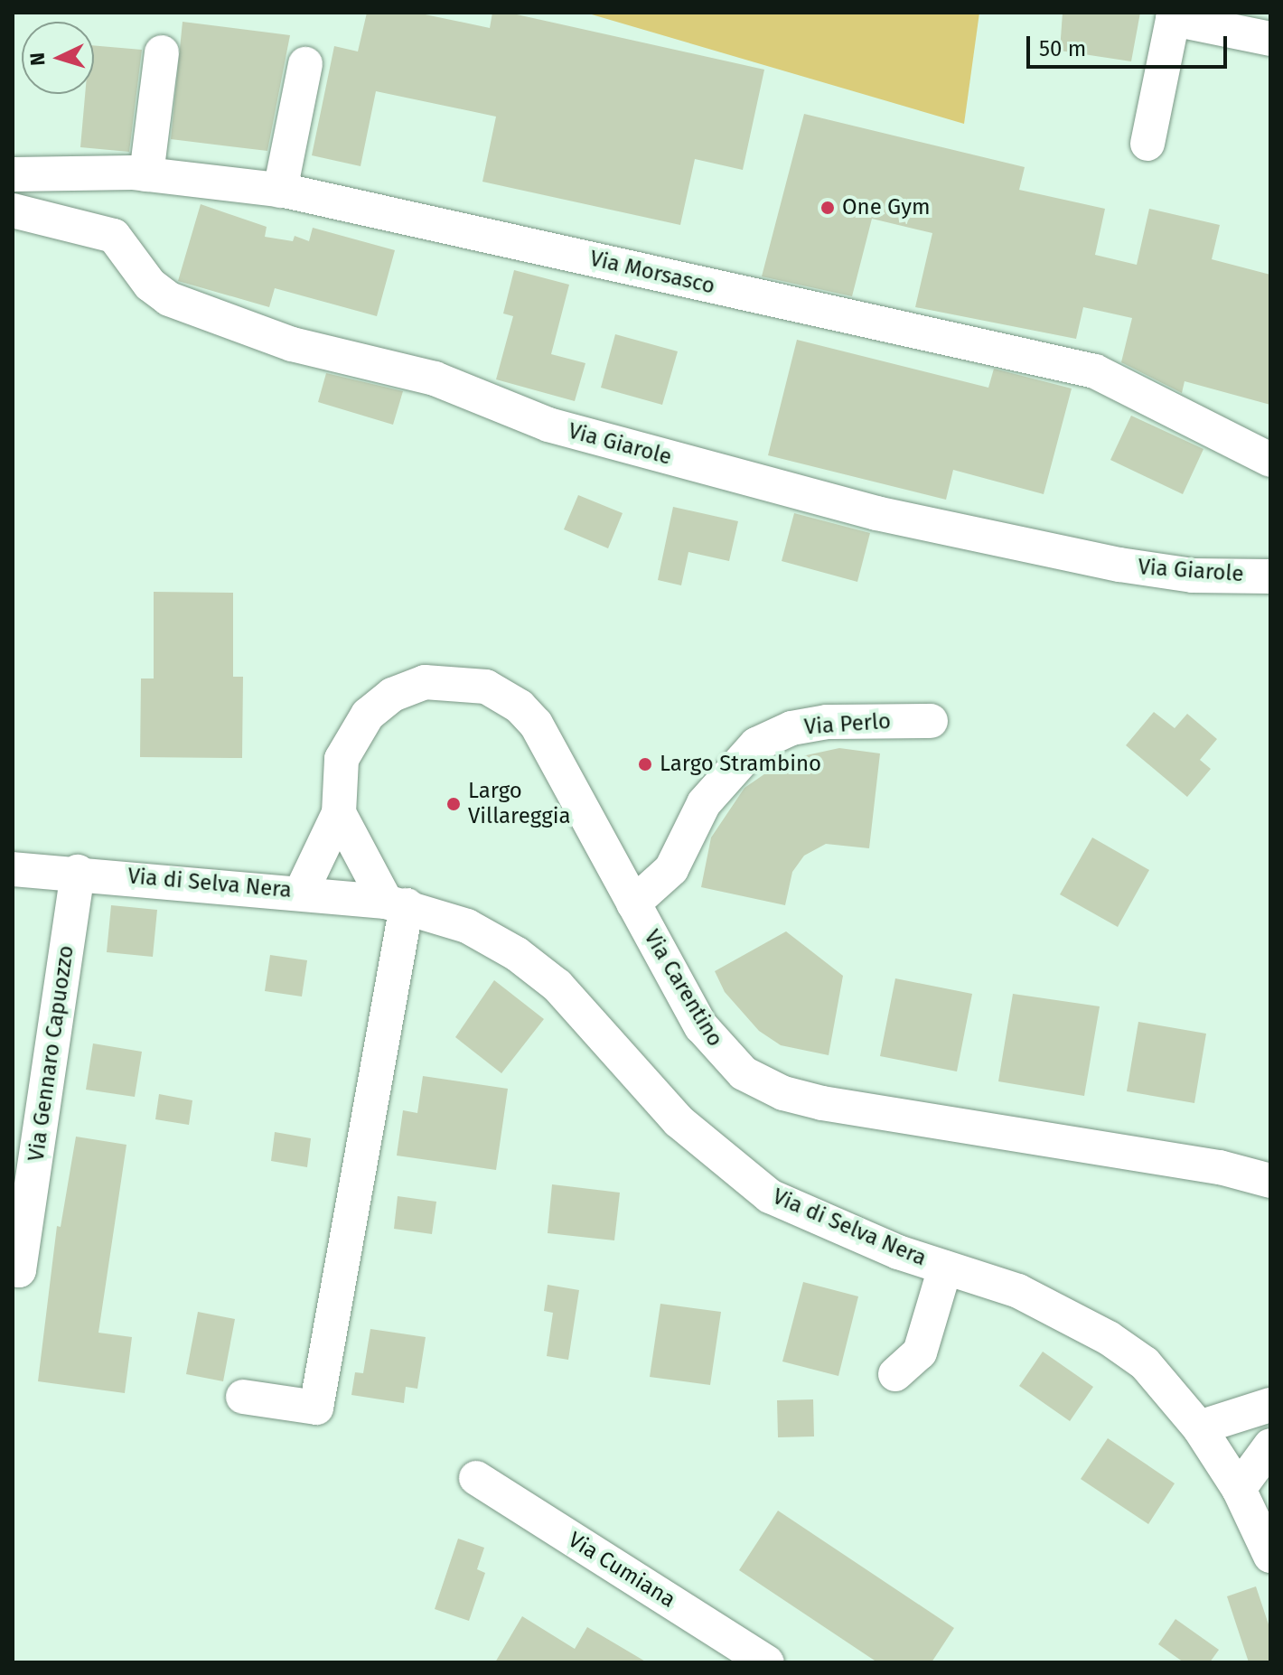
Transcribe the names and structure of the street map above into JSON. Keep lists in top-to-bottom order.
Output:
{
  "streets": {
    "street": [
      "Via Morsasco",
      "Via Giarole",
      "Via Perlo",
      "Via di Selva Nera",
      "Via Carentino",
      "Via Gennaro Capuozzo",
      "Via Cumiana"
    ]
  },
  "crossings": [
    ["Via Perlo", "Via Carentino"],
    ["Via di Selva Nera", "Via Carentino"],
    ["Via di Selva Nera", "Via Gennaro Capuozzo"]
  ],
  "places": ["One Gym", "Largo Strambino", "Largo Villareggia"],
  "scale_bar": "50 m",
  "north": "left"
}
